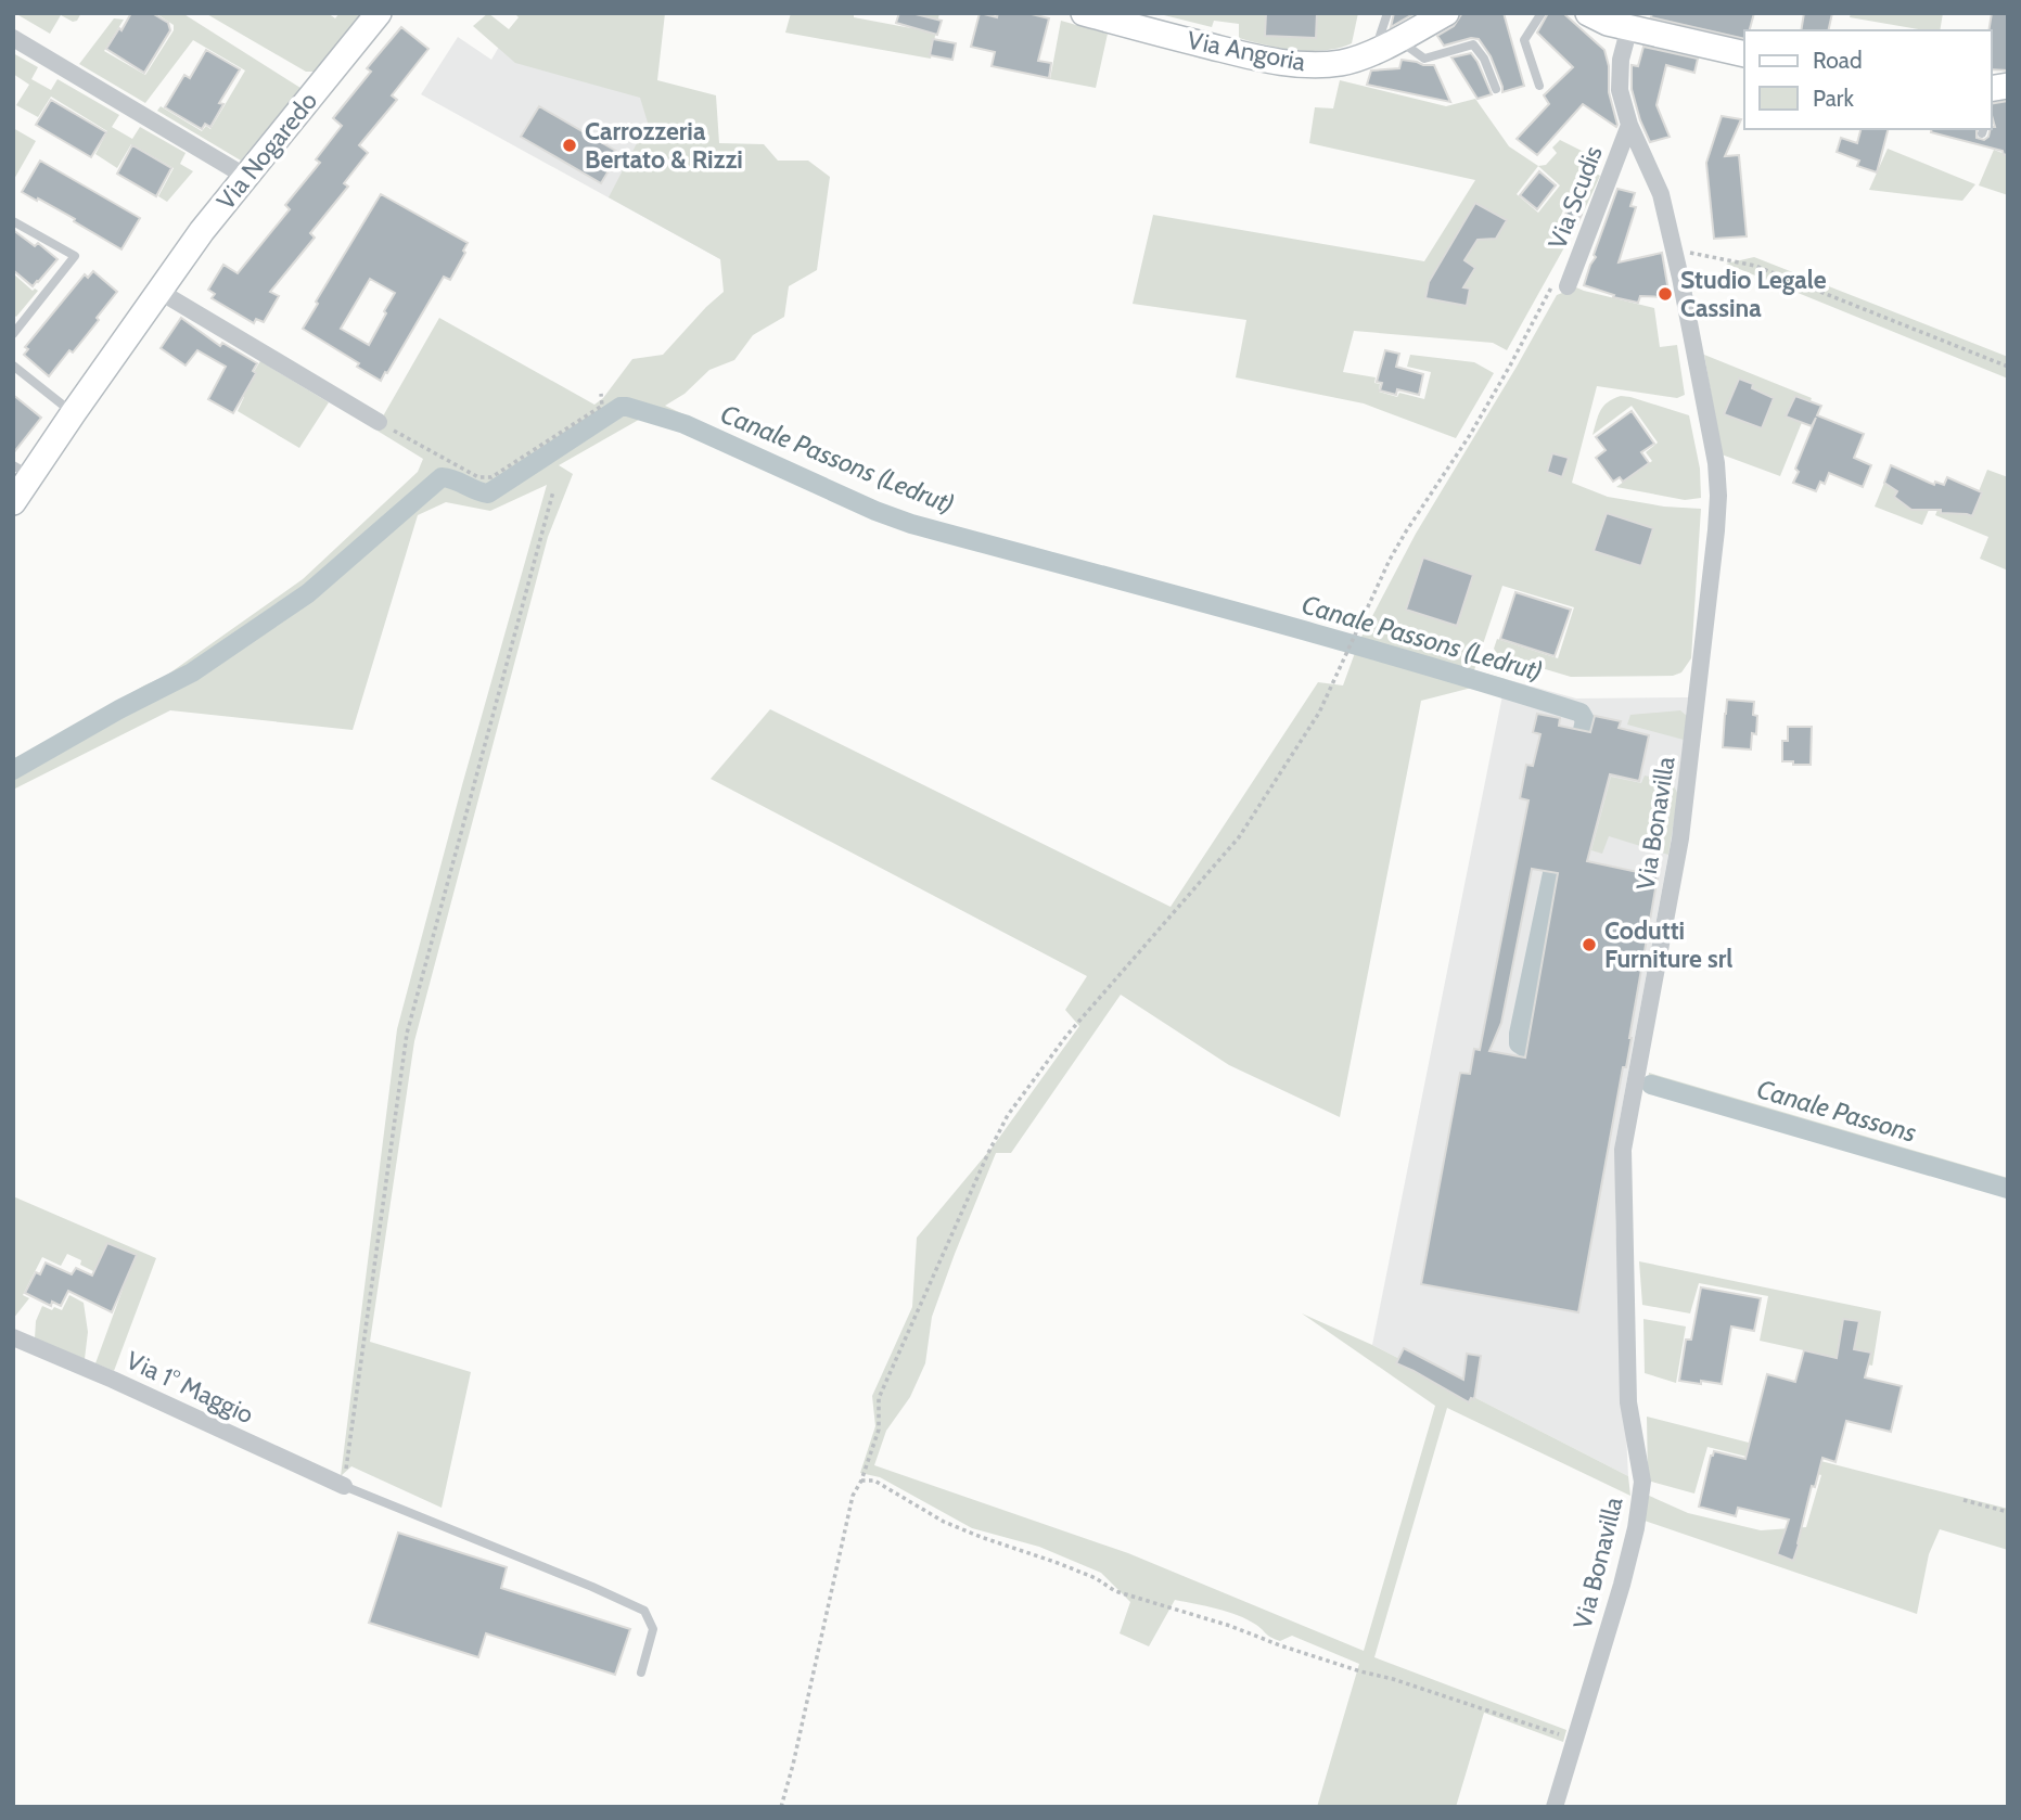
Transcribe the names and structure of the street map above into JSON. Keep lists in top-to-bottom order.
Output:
{
  "streets": {
    "street": [
      "Via Angoria",
      "Via Nogaredo",
      "Via Scudis",
      "Via Bonavilla",
      "Via 1° Maggio"
    ]
  },
  "crossings": [
    ["Via Scudis", "Via Bonavilla"]
  ],
  "water": ["Canale Passons (Ledrut)", "Canale Passons"],
  "places": ["Carrozzeria Bertato & Rizzi", "Studio Legale Cassina", "Codutti Furniture srl"],
  "legend": ["Road", "Park"]
}
